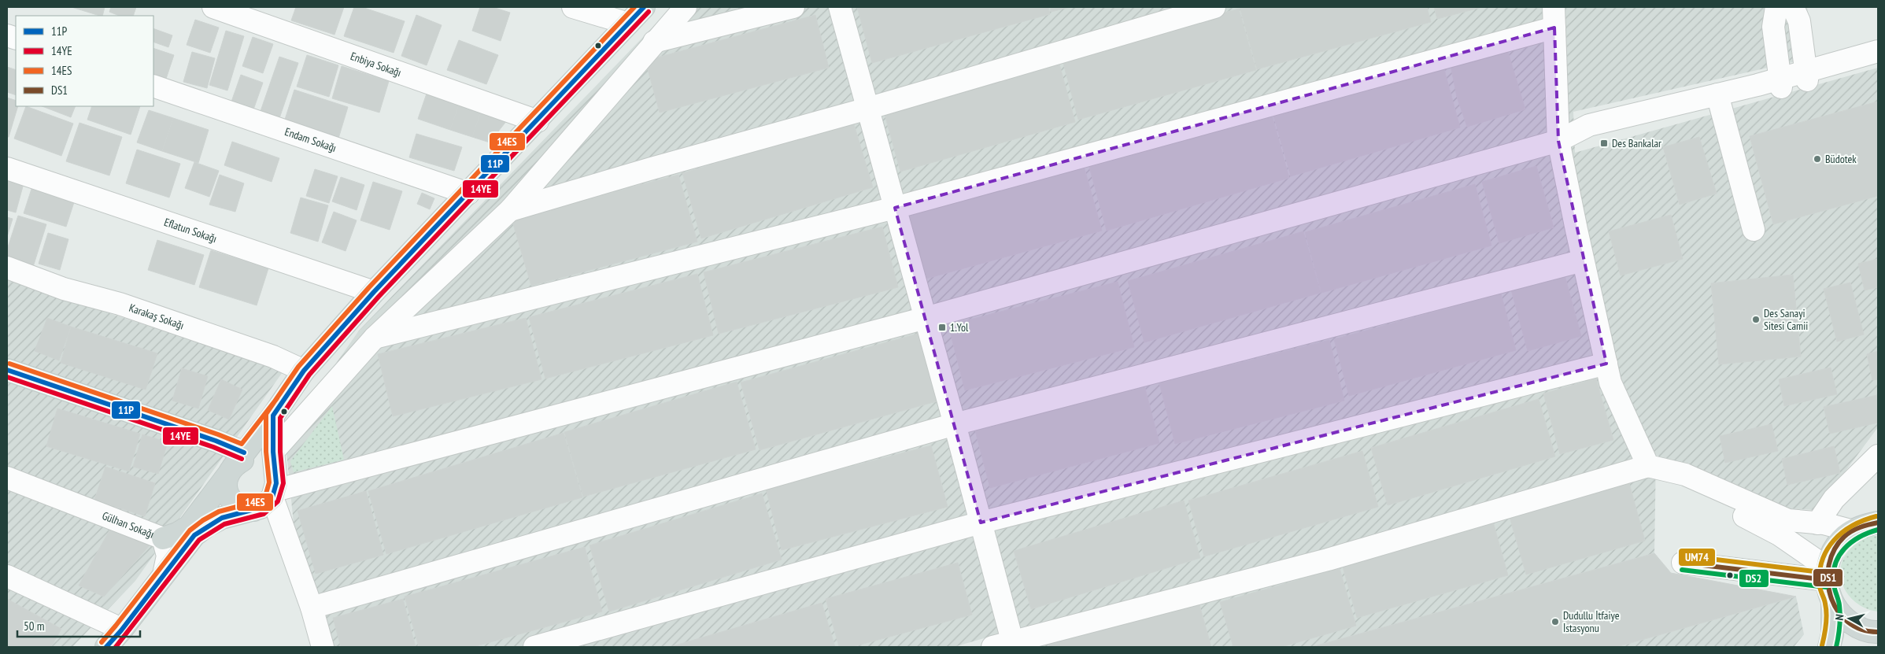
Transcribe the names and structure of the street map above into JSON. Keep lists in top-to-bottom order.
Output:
{
  "streets": {
    "main road": ["Gülhan Sokağı"],
    "street": [
      "Enbiya Sokağı",
      "Endam Sokağı",
      "Eflatun Sokağı",
      "Karakaş Sokağı"
    ]
  },
  "crossings": [
    ["Enbiya Sokağı", "Gülhan Sokağı"],
    ["Endam Sokağı", "Gülhan Sokağı"],
    ["Eflatun Sokağı", "Gülhan Sokağı"],
    ["Karakaş Sokağı", "Gülhan Sokağı"]
  ],
  "places": {
    "transit": ["Des Bankalar", "1.Yol"],
    "other": ["Büdotek", "Des Sanayi Sitesi Camii", "Dudullu İtfaiye İstasyonu"]
  },
  "lines": [
    "transit line 11P",
    "transit line 14ES",
    "transit line 14YE",
    "transit line UM74",
    "transit line DS1",
    "transit line DS2"
  ],
  "legend": [
    "11P",
    "14YE",
    "14ES",
    "DS1"
  ],
  "scale_bar": "50 m",
  "north": "left"
}
